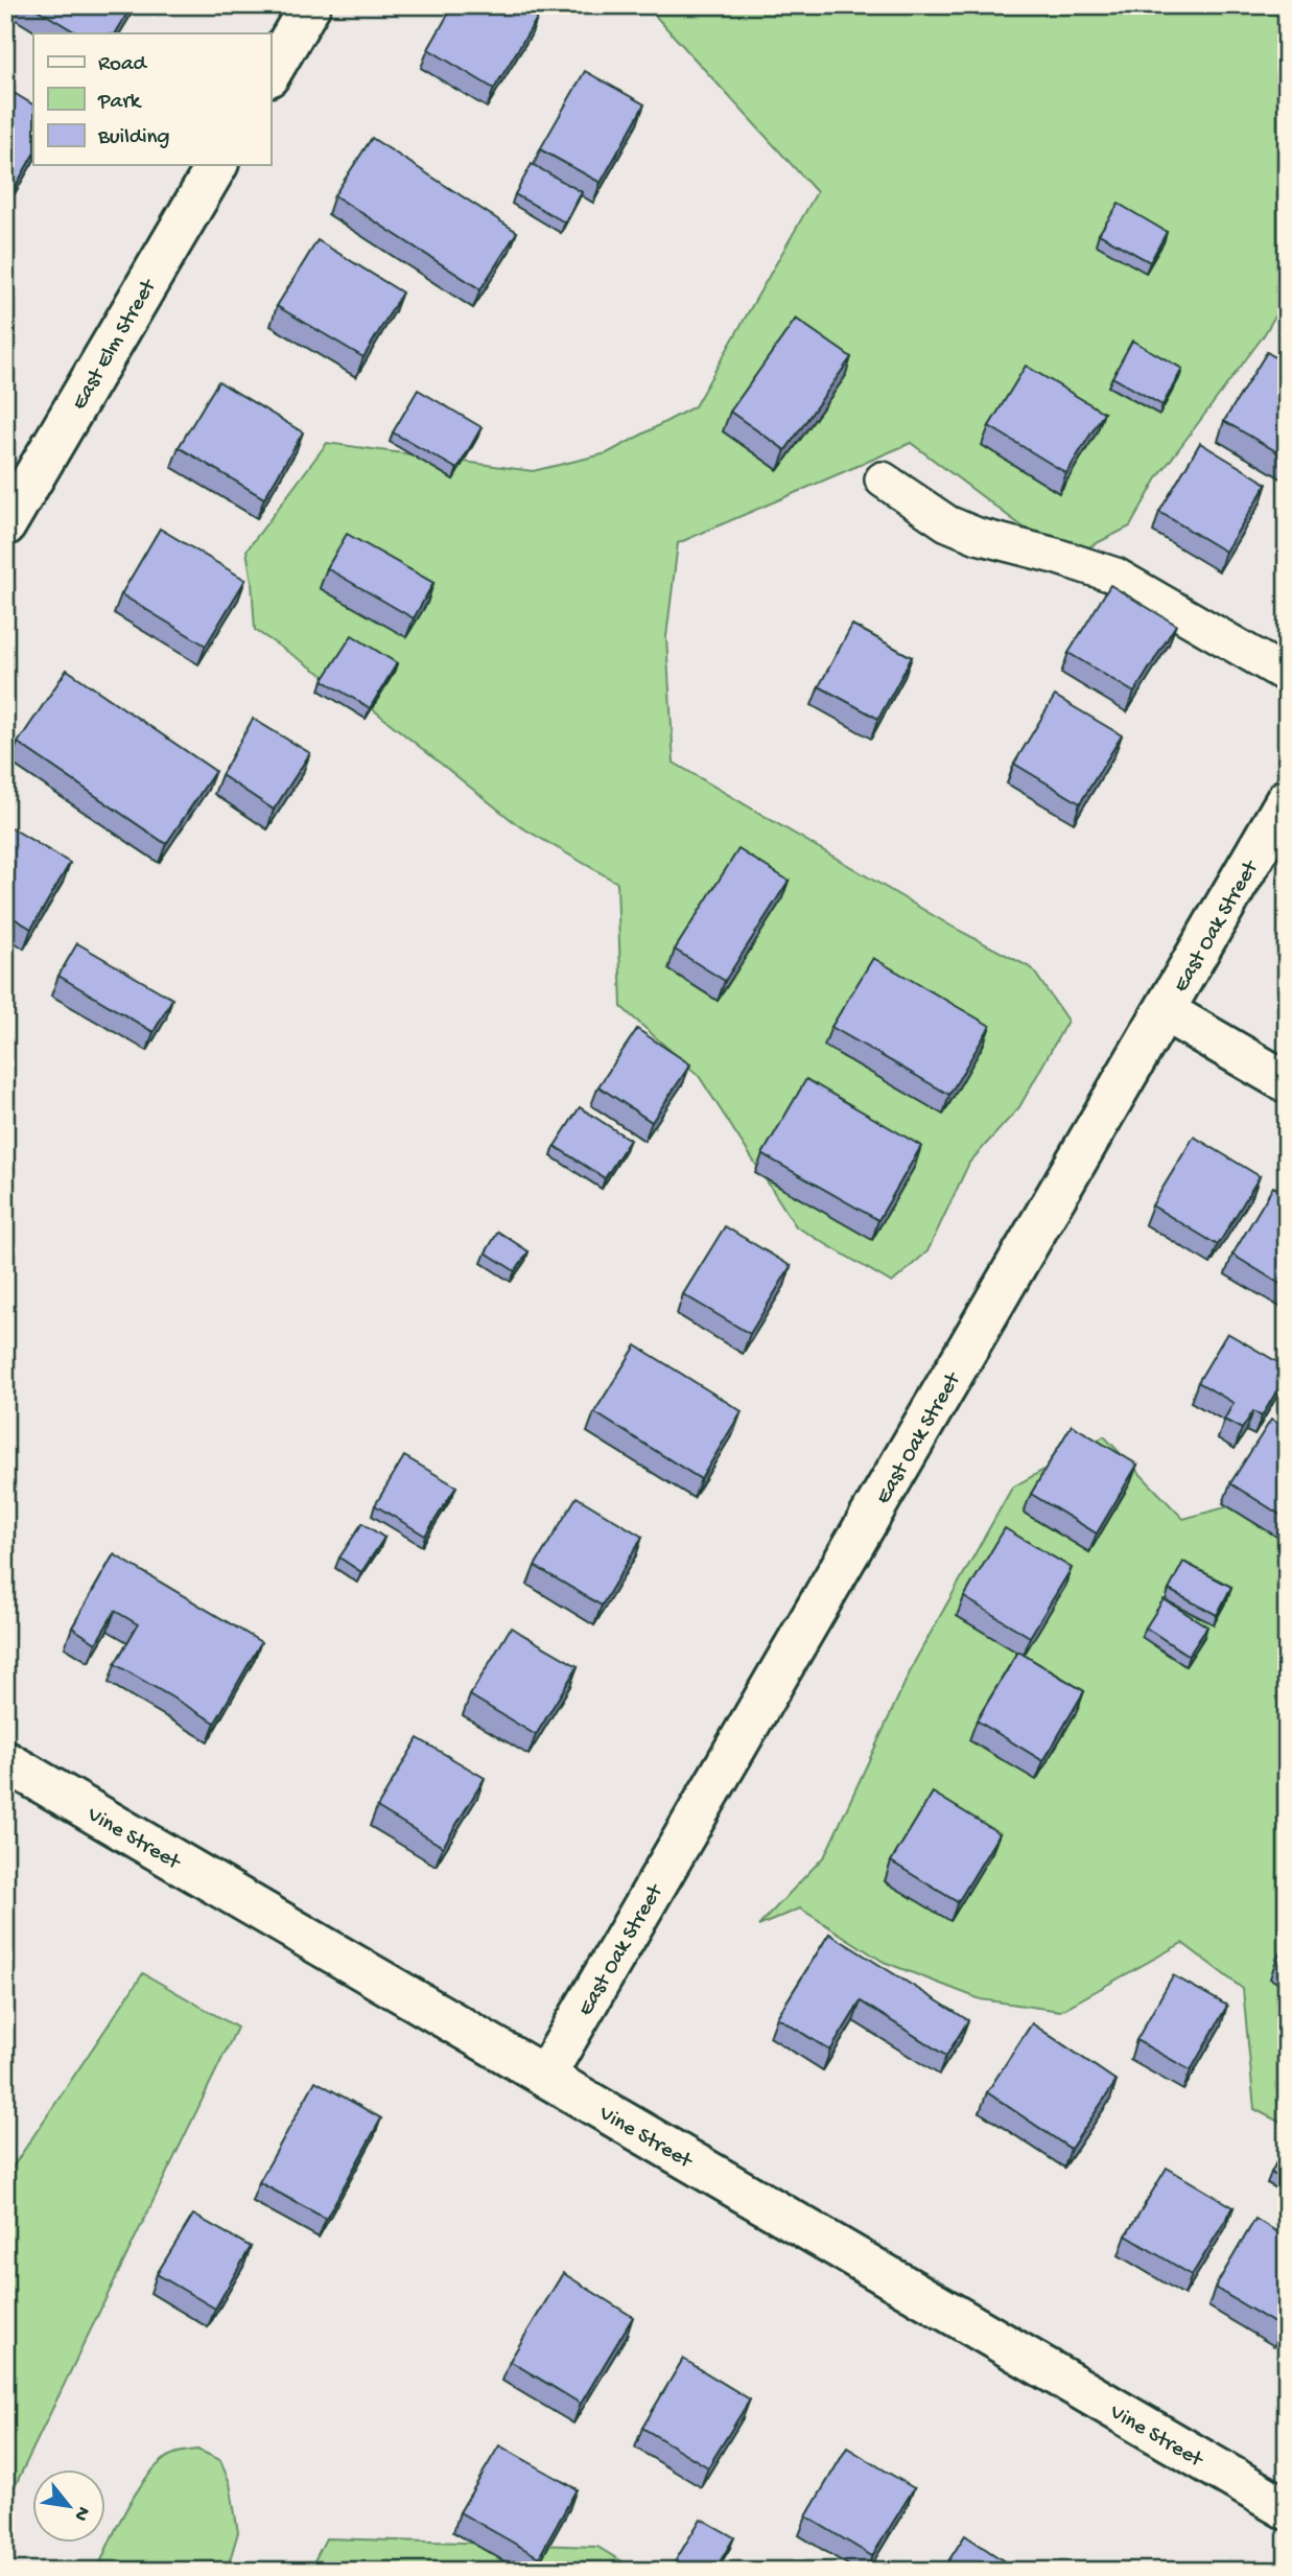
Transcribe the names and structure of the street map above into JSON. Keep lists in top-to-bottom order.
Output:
{
  "streets": {
    "street": ["East Elm Street", "East Oak Street", "Vine Street"]
  },
  "crossings": [
    ["East Oak Street", "Vine Street"]
  ],
  "legend": ["Road", "Park", "Building"],
  "north": "bottom right"
}
